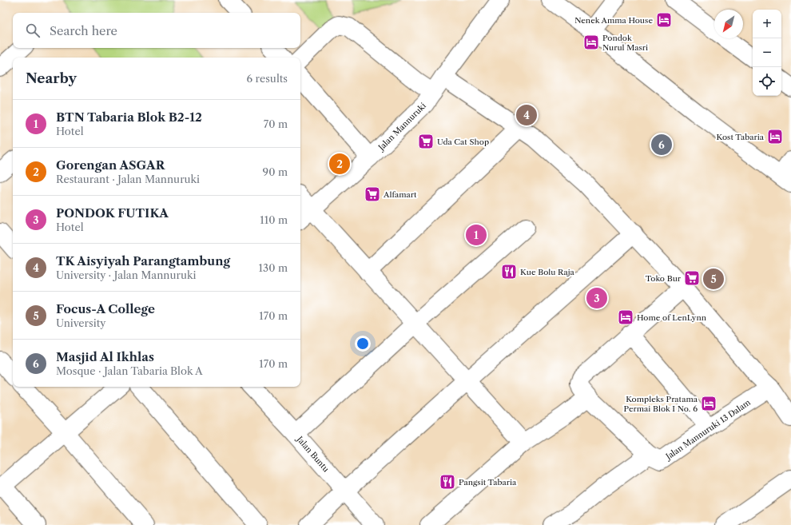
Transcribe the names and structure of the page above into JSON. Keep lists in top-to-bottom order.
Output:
{
  "streets": {
    "street": ["Jalan Mannuruki", "Jalan Mannuruki 13 Dalam", "Jalan Buntu"]
  },
  "places": {
    "hotel": [
      "Nenek Amma House",
      "Pondok Nurul Masri",
      "Kost Tabaria",
      "Home of LenLynn",
      "Kompleks Pratama Permai Blok I No. 6"
    ],
    "supermarket": ["Uda Cat Shop", "Alfamart", "Toko Bur"],
    "restaurant": ["Kue Bolu Raja", "Pangsit Tabaria"]
  },
  "north": "bottom left",
  "page": {
    "map_buttons": ["+", "−"],
    "search": "Search here",
    "heading": ["Nearby", "6 results"],
    "list": [
      {
        "mark": "1",
        "name": "BTN Tabaria Blok B2-12",
        "note": "Hotel",
        "value": "70 m"
      },
      {
        "mark": "2",
        "name": "Gorengan ASGAR",
        "note": "Restaurant · Jalan Mannuruki",
        "value": "90 m"
      },
      {
        "mark": "3",
        "name": "PONDOK FUTIKA",
        "note": "Hotel",
        "value": "110 m"
      },
      {
        "mark": "4",
        "name": "TK Aisyiyah Parangtambung",
        "note": "University · Jalan Mannuruki",
        "value": "130 m"
      },
      {
        "mark": "5",
        "name": "Focus-A College",
        "note": "University",
        "value": "170 m"
      },
      {
        "mark": "6",
        "name": "Masjid Al Ikhlas",
        "note": "Mosque · Jalan Tabaria Blok A",
        "value": "170 m"
      }
    ],
    "pins": [
      "4",
      "6",
      "2",
      "1",
      "5",
      "3"
    ]
  }
}
